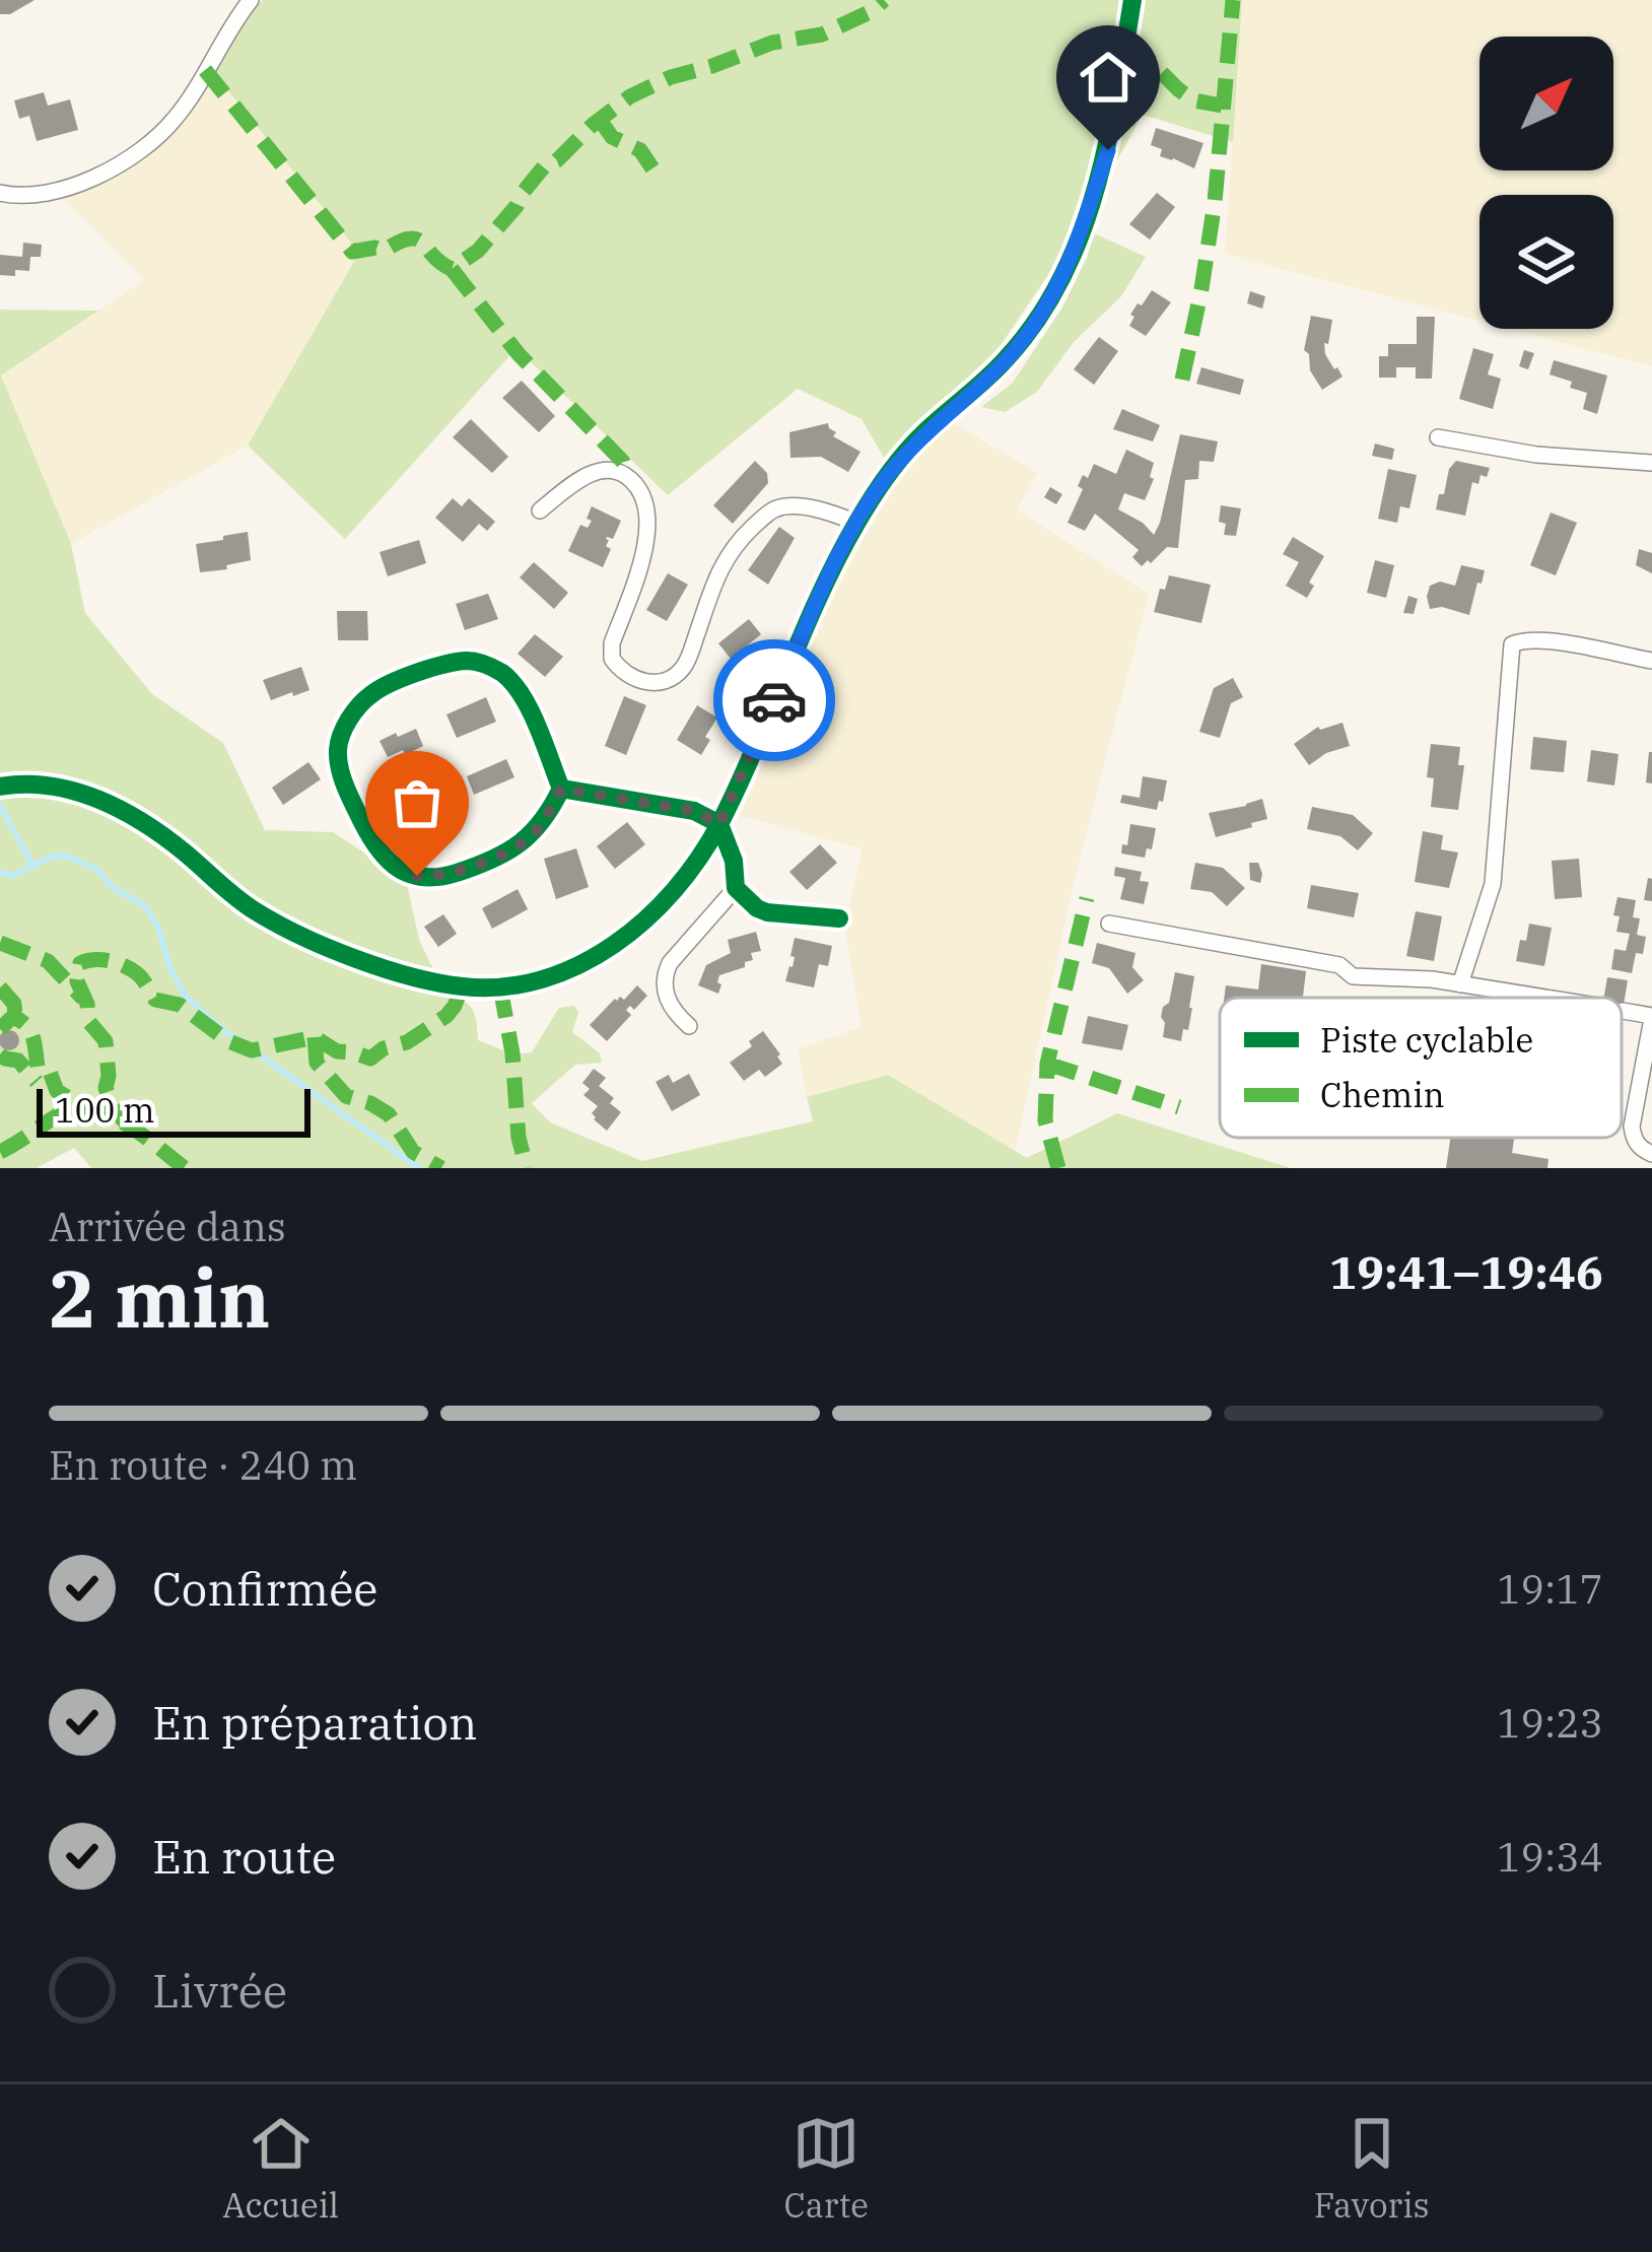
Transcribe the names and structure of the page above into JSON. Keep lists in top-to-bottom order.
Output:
{
  "legend": ["Piste cyclable", "Chemin"],
  "scale_bar": "100 m",
  "north": "top right",
  "page": {
    "scale": "100 m",
    "heading": ["2 min", "Arrivée dans", "19:41–19:46"],
    "bar": "En route · 240 m",
    "list": [
      ["Confirmée", "19:17"],
      ["En préparation", "19:23"],
      ["En route", "19:34"],
      "Livrée"
    ],
    "tabs": ["Accueil", "Carte", "Favoris"]
  }
}
